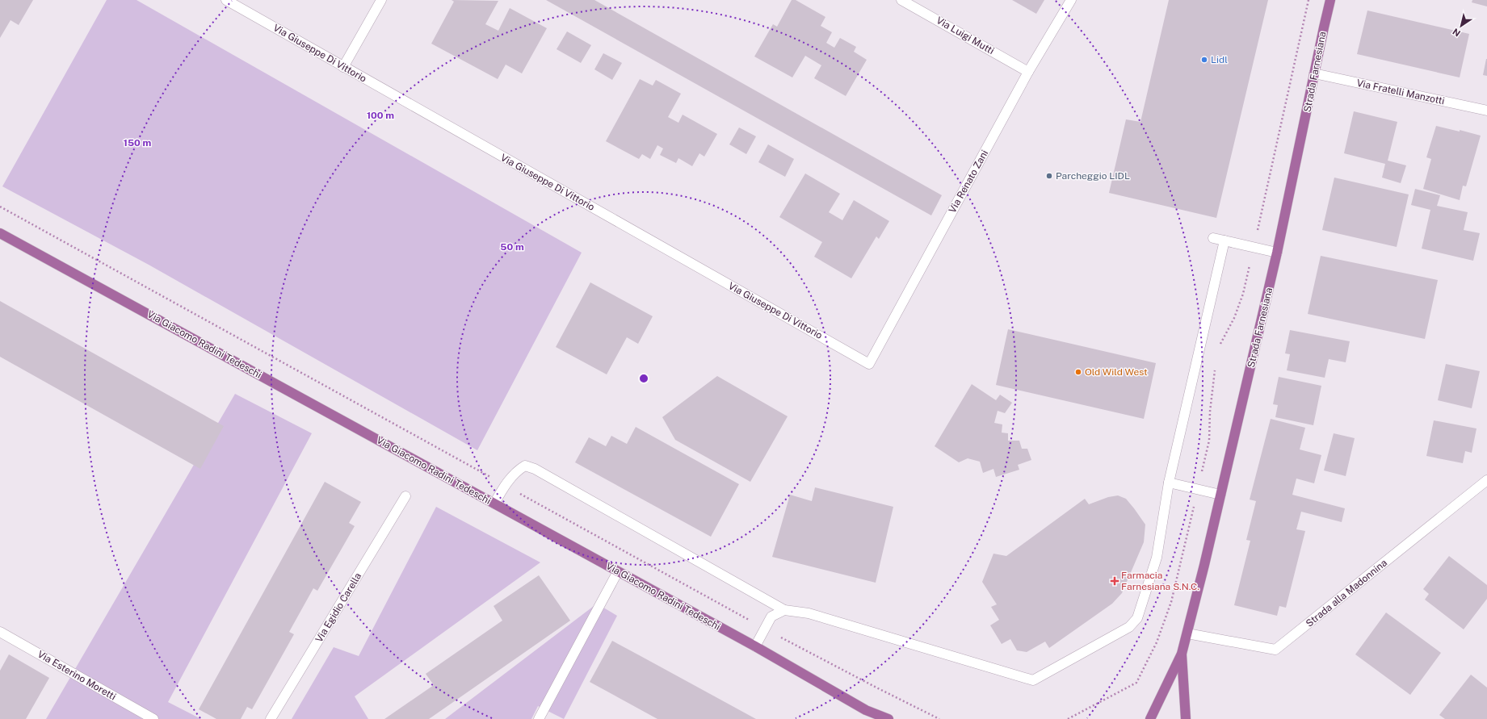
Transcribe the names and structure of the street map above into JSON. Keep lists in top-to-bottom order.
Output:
{
  "streets": {
    "main road": ["Strada Farnesiana", "Via Giacomo Radini Tedeschi"],
    "street": [
      "Via Luigi Mutti",
      "Via Giuseppe Di Vittorio",
      "Via Fratelli Manzotti",
      "Via Renato Zani",
      "Strada alla Madonnina",
      "Via Egidio Carella",
      "Via Esterino Moretti"
    ]
  },
  "crossings": [
    ["Via Luigi Mutti", "Via Renato Zani"],
    ["Via Giuseppe Di Vittorio", "Via Renato Zani"],
    ["Strada Farnesiana", "Via Fratelli Manzotti"],
    ["Strada Farnesiana", "Strada alla Madonnina"]
  ],
  "places": {
    "other": ["Lidl", "Parcheggio LIDL", "Old Wild West"],
    "health": ["Farmacia Farnesiana S.N.C."]
  },
  "north": "bottom left",
  "rings": ["100 m", "150 m", "50 m"]
}
